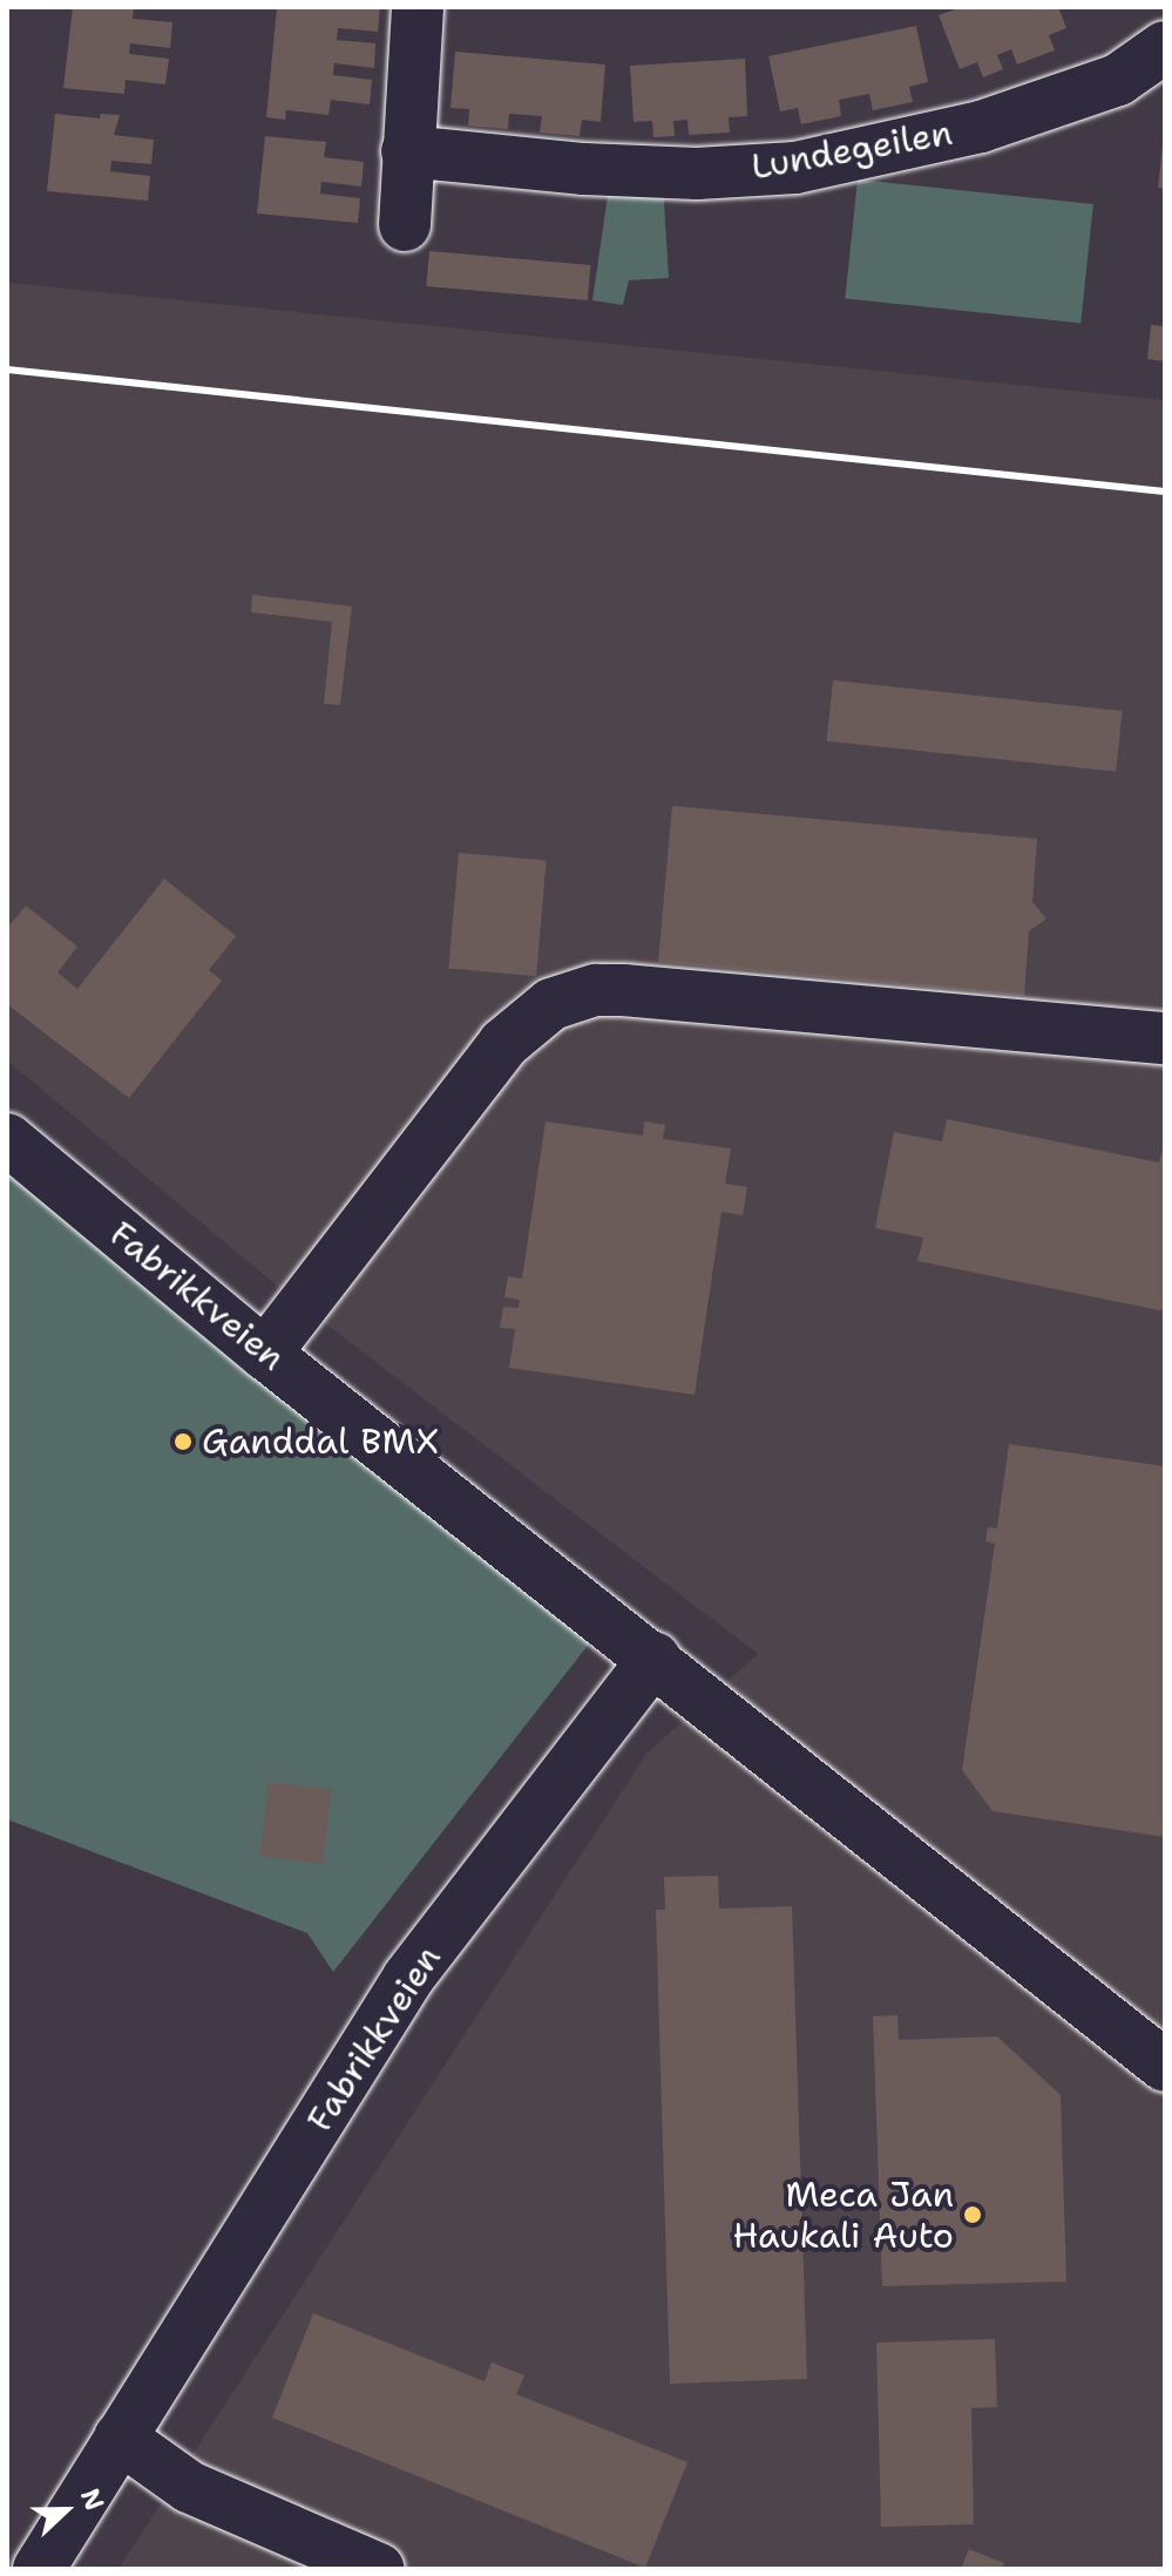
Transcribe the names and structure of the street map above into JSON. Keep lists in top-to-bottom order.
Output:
{
  "streets": {
    "street": ["Lundegeilen", "Fabrikkveien"]
  },
  "places": ["Ganddal BMX", "Meca Jan Haukali Auto"],
  "north": "right"
}
